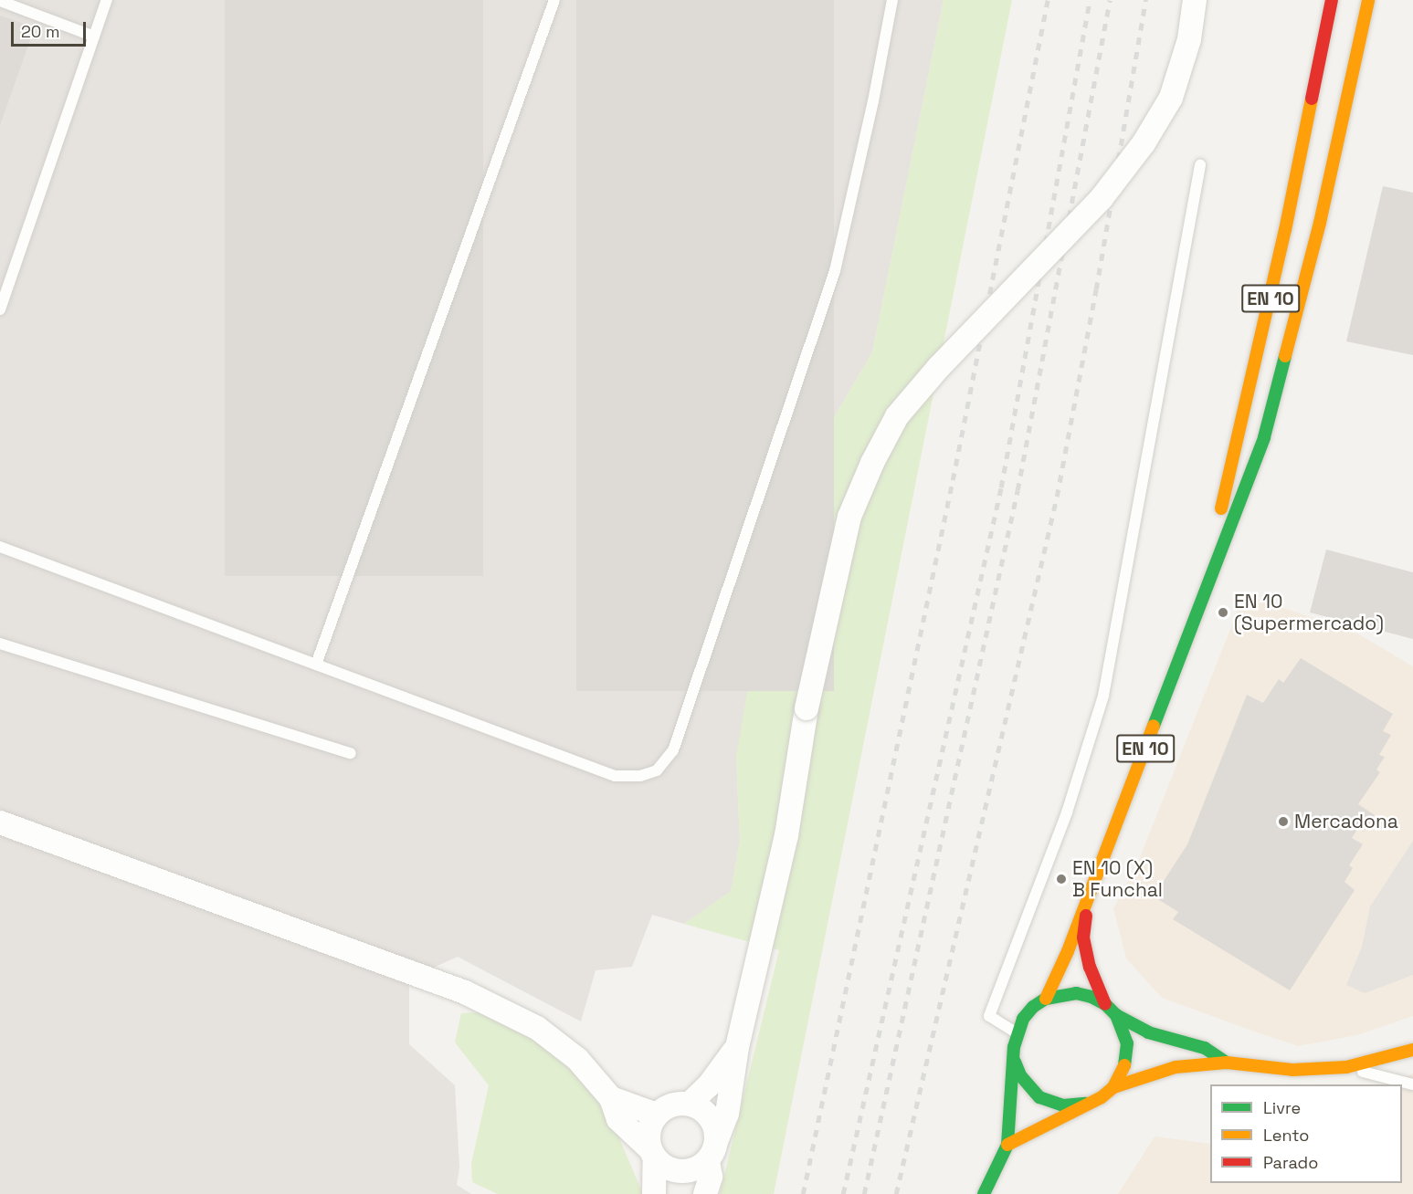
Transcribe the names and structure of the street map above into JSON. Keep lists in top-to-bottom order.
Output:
{
  "streets": {
    "main road": ["EN 10"]
  },
  "places": ["EN 10 (Supermercado)", "Mercadona", "EN 10 (X) B Funchal"],
  "legend": ["Livre", "Lento", "Parado"],
  "scale_bar": "20 m"
}
